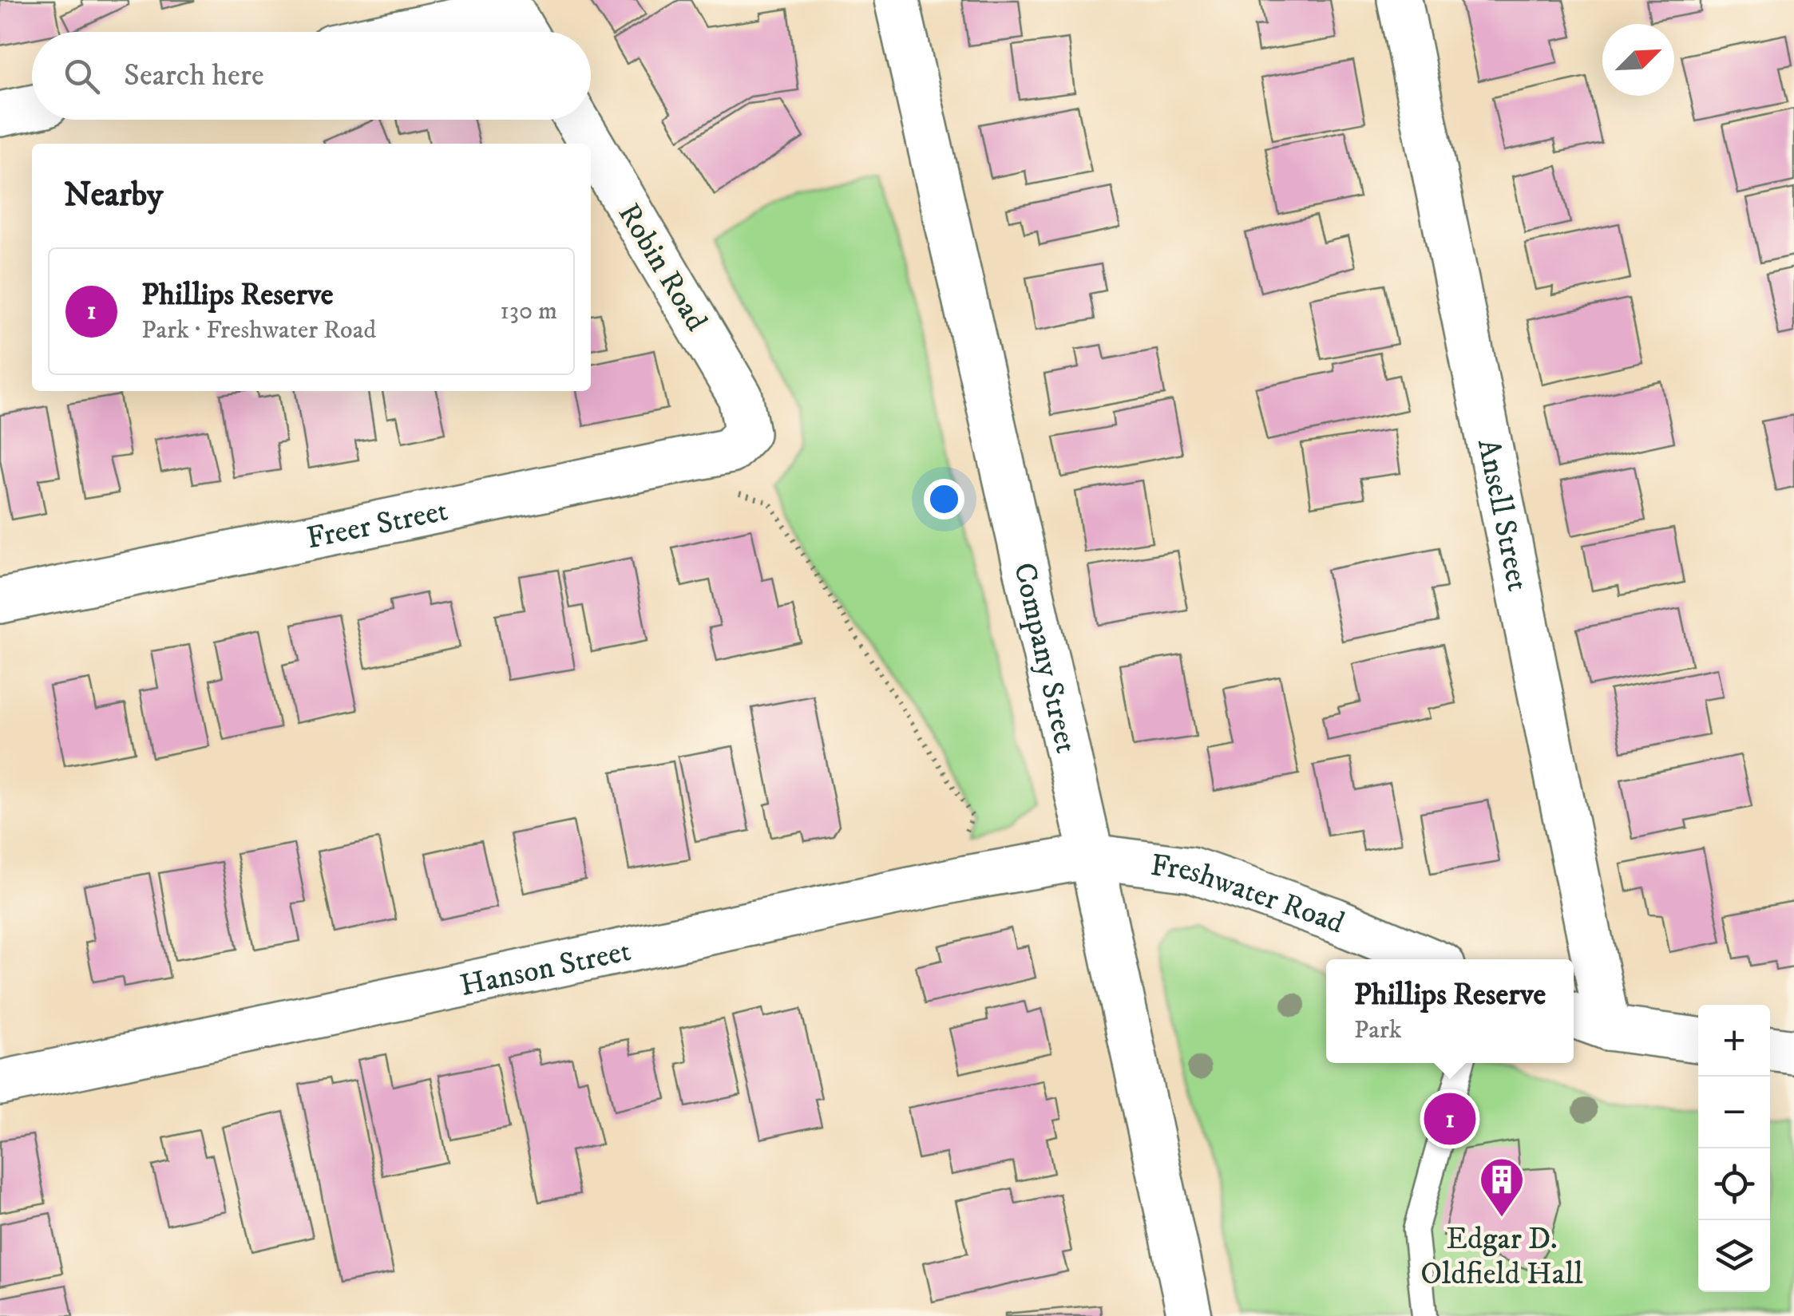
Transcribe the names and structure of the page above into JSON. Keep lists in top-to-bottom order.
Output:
{
  "streets": {
    "street": [
      "Robin Road",
      "Ansell Street",
      "Freer Street",
      "Company Street",
      "Freshwater Road",
      "Hanson Street"
    ]
  },
  "crossings": [
    ["Robin Road", "Freer Street"],
    ["Company Street", "Freshwater Road"],
    ["Company Street", "Hanson Street"],
    ["Freshwater Road", "Hanson Street"]
  ],
  "places": {
    "building": ["Edgar D. Oldfield Hall"]
  },
  "north": "top right",
  "page": {
    "search": "Search here",
    "heading": "Nearby",
    "list": [
      {
        "mark": "1",
        "name": "Phillips Reserve",
        "note": "Park · Freshwater Road",
        "value": "130 m"
      }
    ],
    "popup": ["Phillips Reserve", "Park"],
    "map_buttons": ["+", "−"],
    "pins": "1"
  }
}
